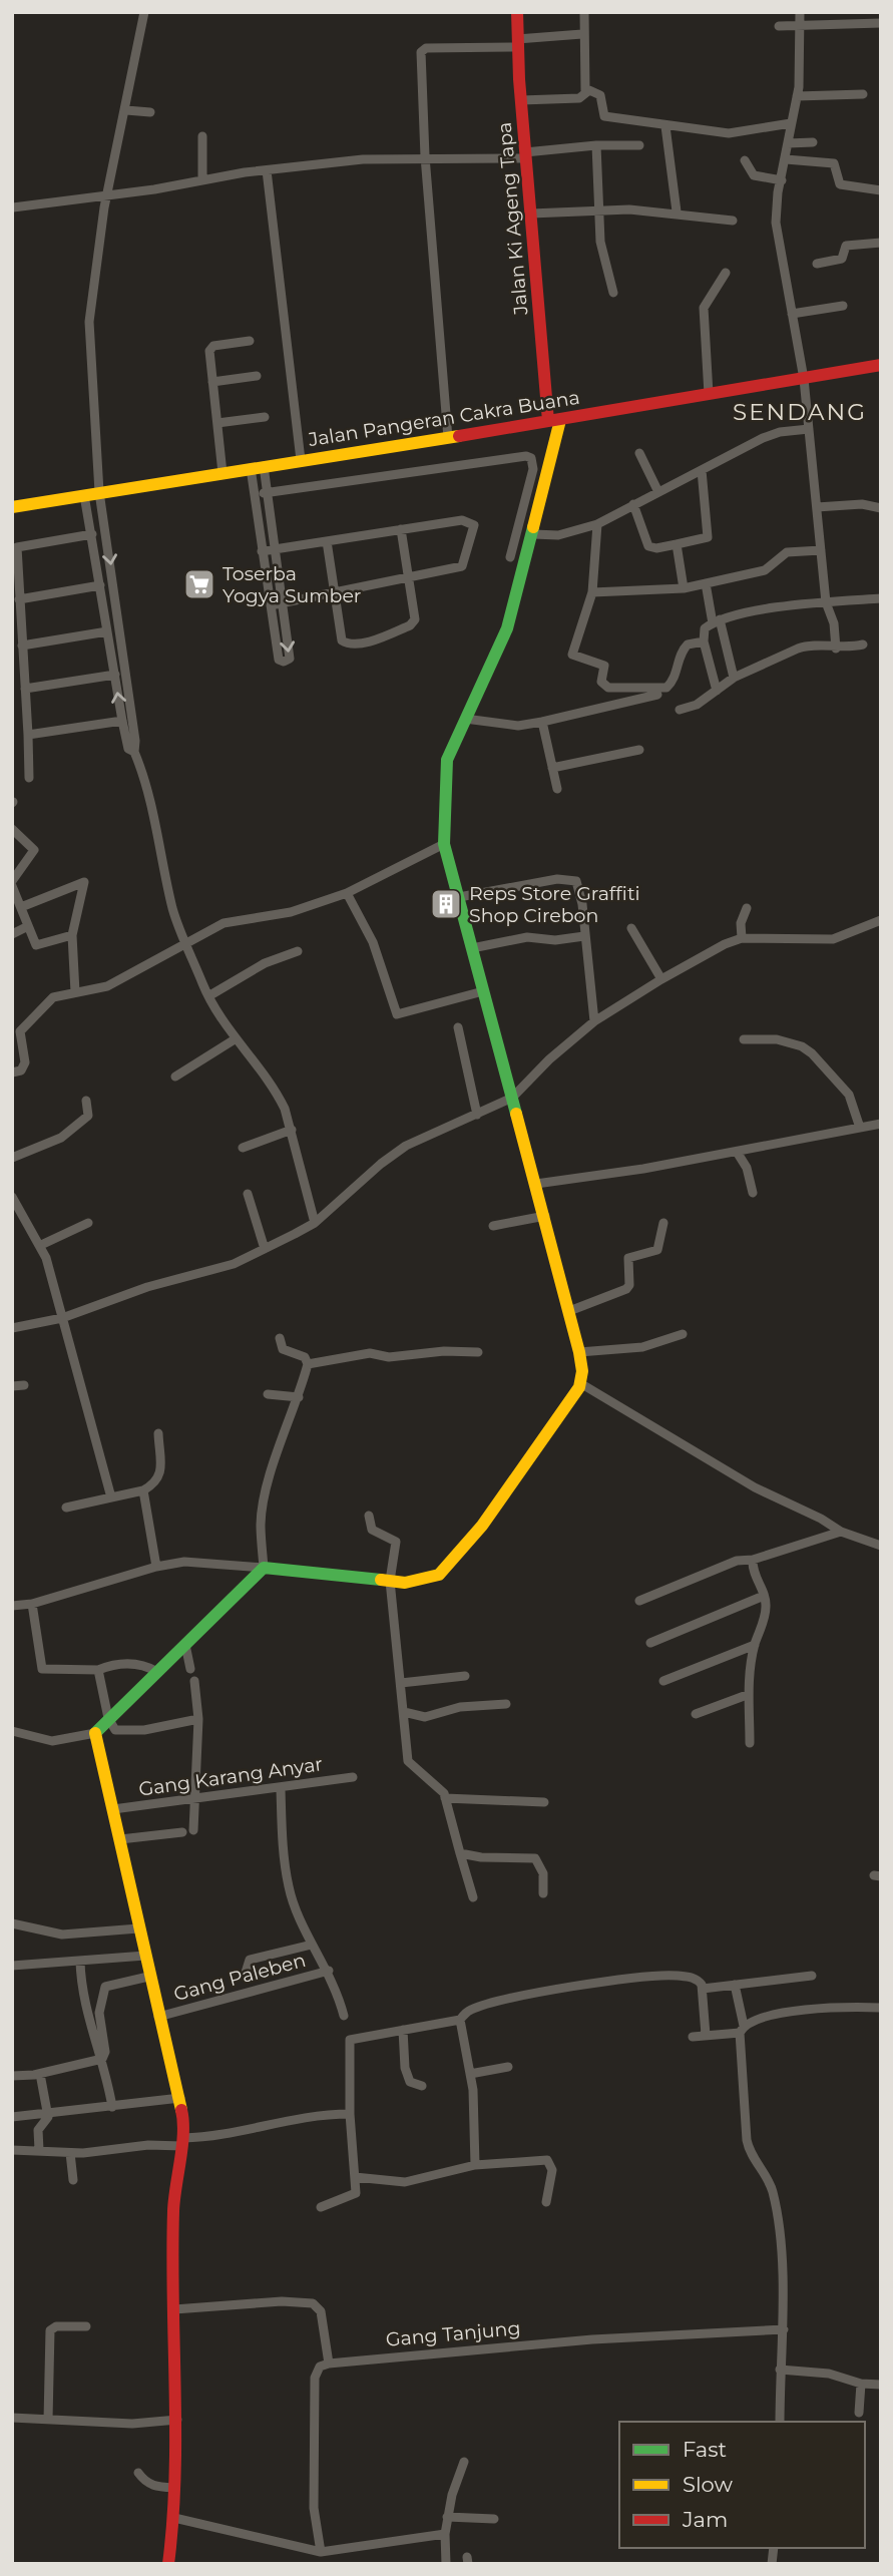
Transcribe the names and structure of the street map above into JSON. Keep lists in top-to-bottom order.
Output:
{
  "streets": {
    "street": [
      "Jalan Ki Ageng Tapa",
      "Jalan Pangeran Cakra Buana",
      "Gang Karang Anyar",
      "Gang Paleben",
      "Gang Tanjung"
    ]
  },
  "crossings": [
    ["Jalan Ki Ageng Tapa", "Jalan Pangeran Cakra Buana"]
  ],
  "districts": ["SENDANG"],
  "places": {
    "supermarket": ["Toserba Yogya Sumber"],
    "building": ["Reps Store Graffiti Shop Cirebon"]
  },
  "legend": ["Fast", "Slow", "Jam"]
}
